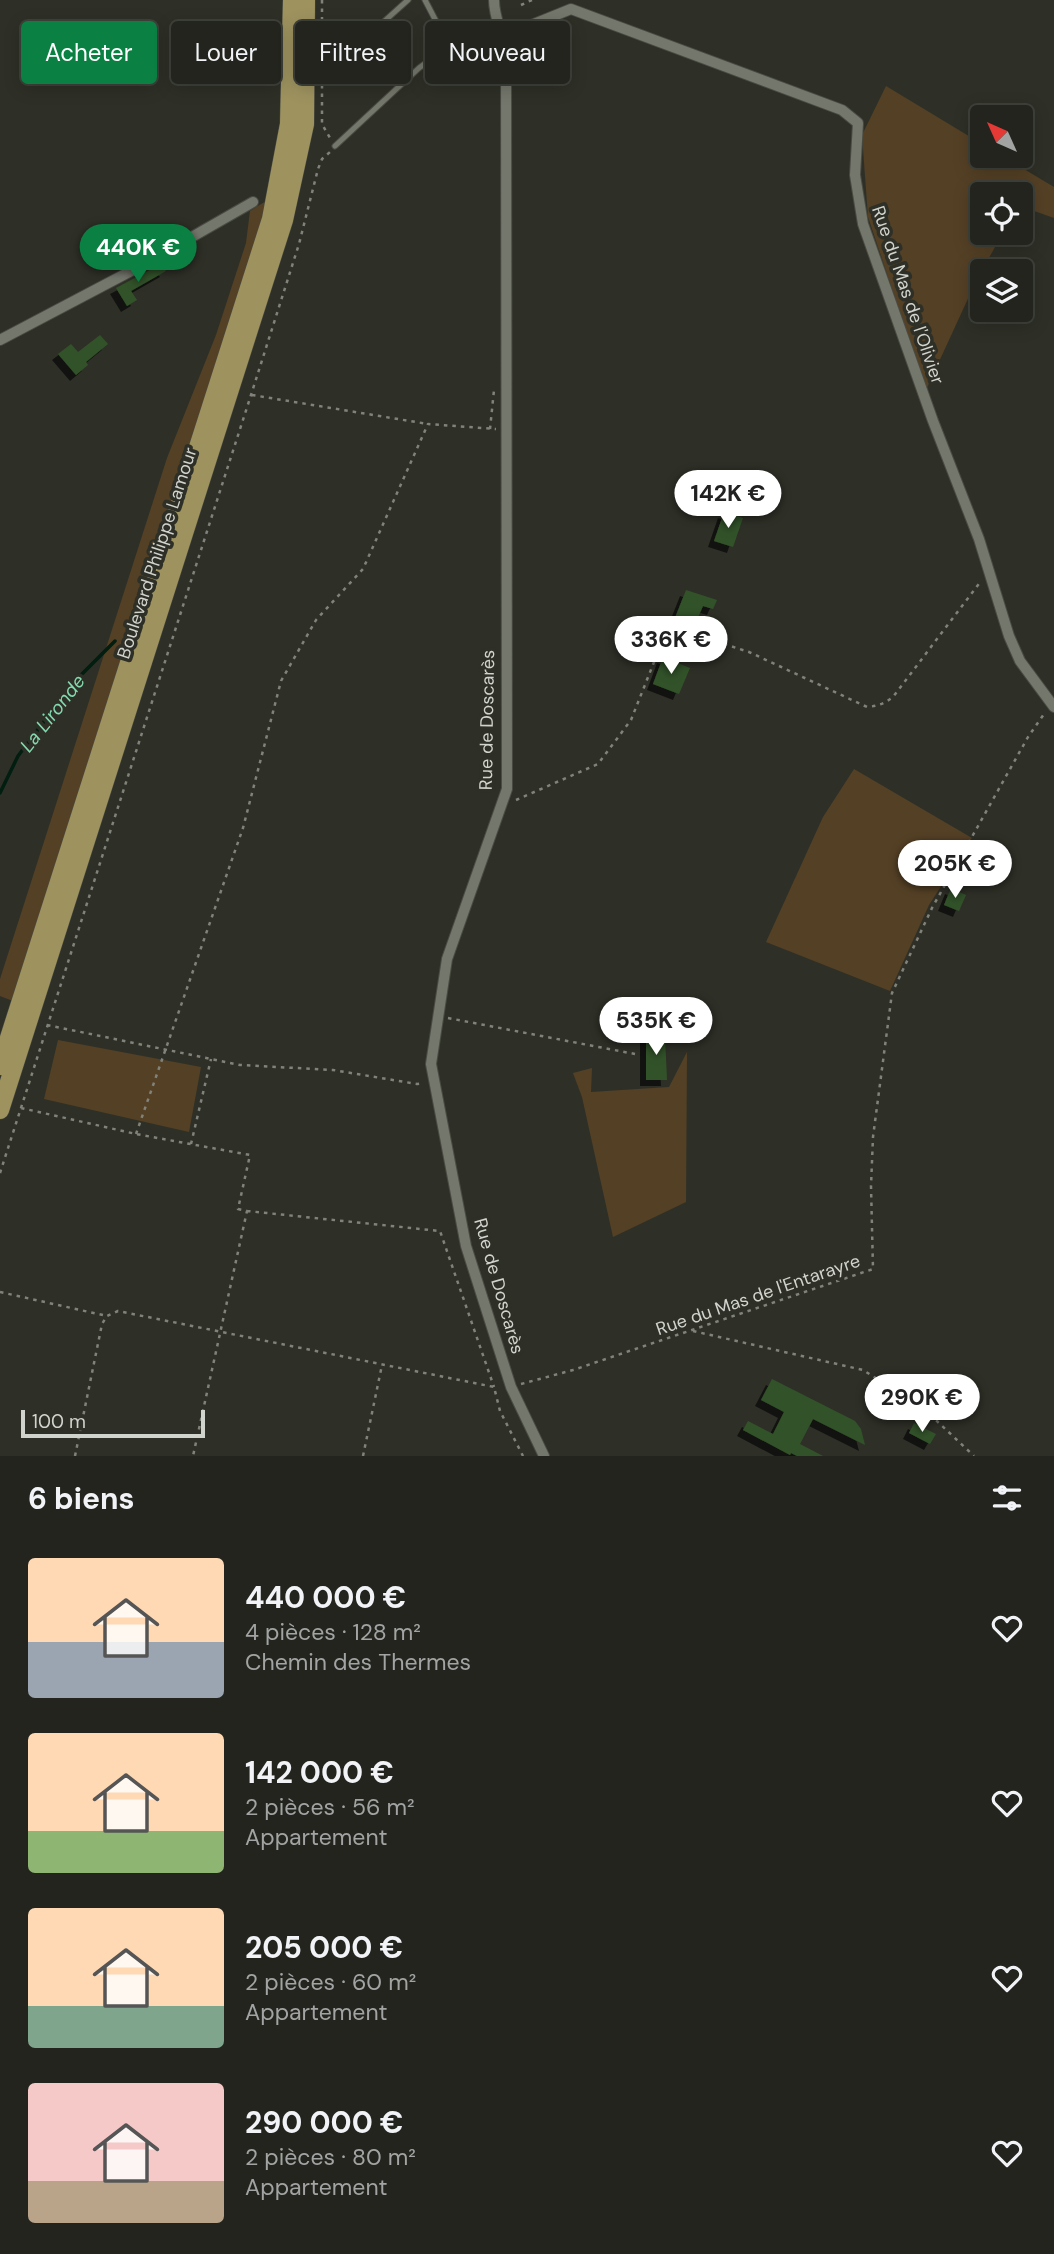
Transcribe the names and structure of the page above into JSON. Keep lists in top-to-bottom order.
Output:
{
  "streets": {
    "main road": ["Boulevard Philippe Lamour"],
    "street": ["Rue du Mas de l'Olivier", "Rue de Doscarès"],
    "path": ["Rue du Mas de l'Entarayre"]
  },
  "crossings": [
    ["Rue du Mas de l'Olivier", "Rue du Mas de l'Entarayre"],
    ["Rue de Doscarès", "Rue du Mas de l'Entarayre"]
  ],
  "water": ["La Lironde"],
  "scale_bar": "100 m",
  "north": "top left",
  "page": {
    "chip": [
      "Acheter",
      "Louer",
      "Filtres",
      "Nouveau"
    ],
    "price": [
      "440K €",
      "142K €",
      "336K €",
      "205K €",
      "535K €",
      "290K €"
    ],
    "scale": "100 m",
    "heading": "6 biens",
    "list": [
      {
        "name": "440 000 €",
        "note": "4 pièces · 128 m² · Chemin des Thermes"
      },
      {
        "name": "142 000 €",
        "note": "2 pièces · 56 m² · Appartement"
      },
      {
        "name": "205 000 €",
        "note": "2 pièces · 60 m² · Appartement"
      },
      {
        "name": "290 000 €",
        "note": "2 pièces · 80 m² · Appartement"
      }
    ]
  }
}
